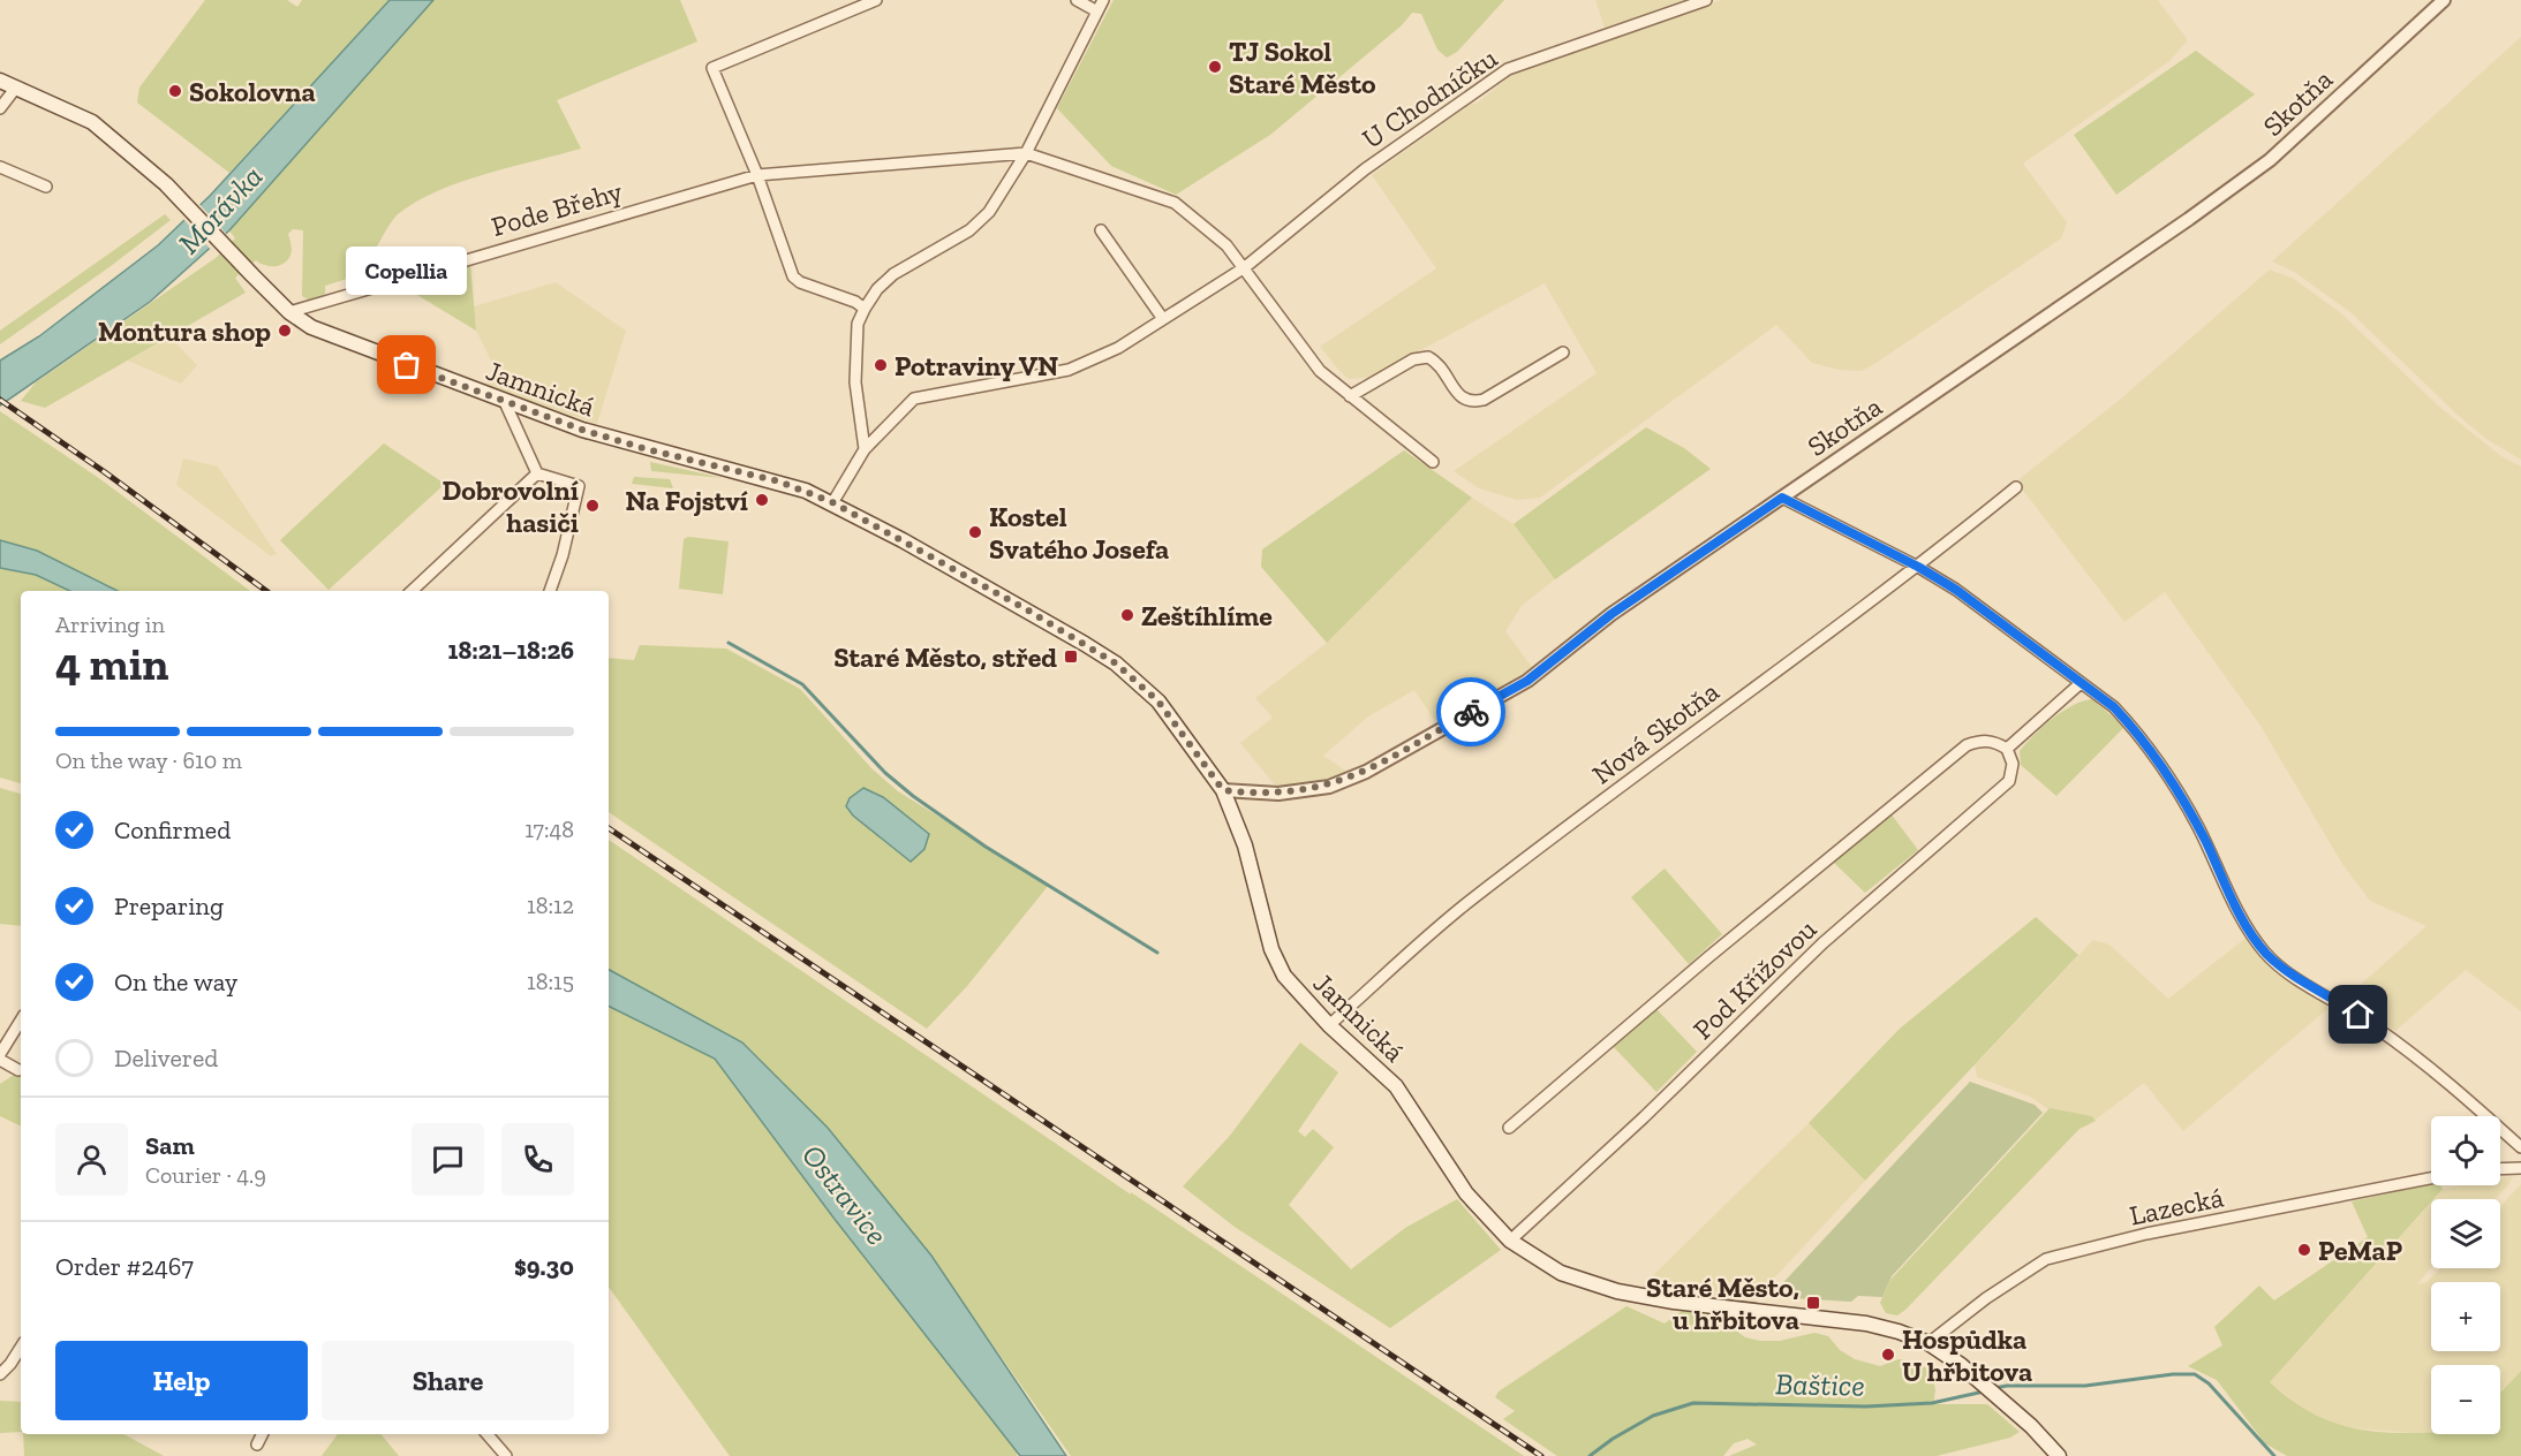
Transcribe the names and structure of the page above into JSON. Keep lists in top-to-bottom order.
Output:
{
  "streets": {
    "main road": ["Jamnická"],
    "street": [
      "U Chodníčku",
      "Skotňa",
      "Pode Břehy",
      "Nová Skotňa",
      "Pod Křížovou",
      "Lazecká"
    ]
  },
  "crossings": [
    ["Skotňa", "Jamnická"],
    ["Pode Břehy", "Jamnická"],
    ["Jamnická", "Nová Skotňa"],
    ["Jamnická", "Pod Křížovou"],
    ["Jamnická", "Lazecká"]
  ],
  "water": ["Morávka", "Ostravice", "Baštice"],
  "places": {
    "other": [
      "TJ Sokol Staré Město",
      "Sokolovna",
      "Montura shop",
      "Copellia",
      "Potraviny VN",
      "Na Fojství",
      "Dobrovolní hasiči",
      "Kostel Svatého Josefa",
      "Zeštíhlíme",
      "PeMaP",
      "Hospůdka U hřbitova"
    ],
    "transit": ["Staré Město, střed", "Staré Město, u hřbitova"]
  },
  "page": {
    "bubble": "Copellia",
    "heading": ["4 min", "Arriving in", "18:21–18:26"],
    "panel": [
      "Sam",
      "Courier · 4.9",
      "Order #2467",
      "$9.30"
    ],
    "bar": "On the way · 610 m",
    "list": [
      ["Confirmed", "17:48"],
      ["Preparing", "18:12"],
      ["On the way", "18:15"],
      "Delivered"
    ],
    "map_buttons": ["+", "−"],
    "buttons": ["Help", "Share"]
  }
}
